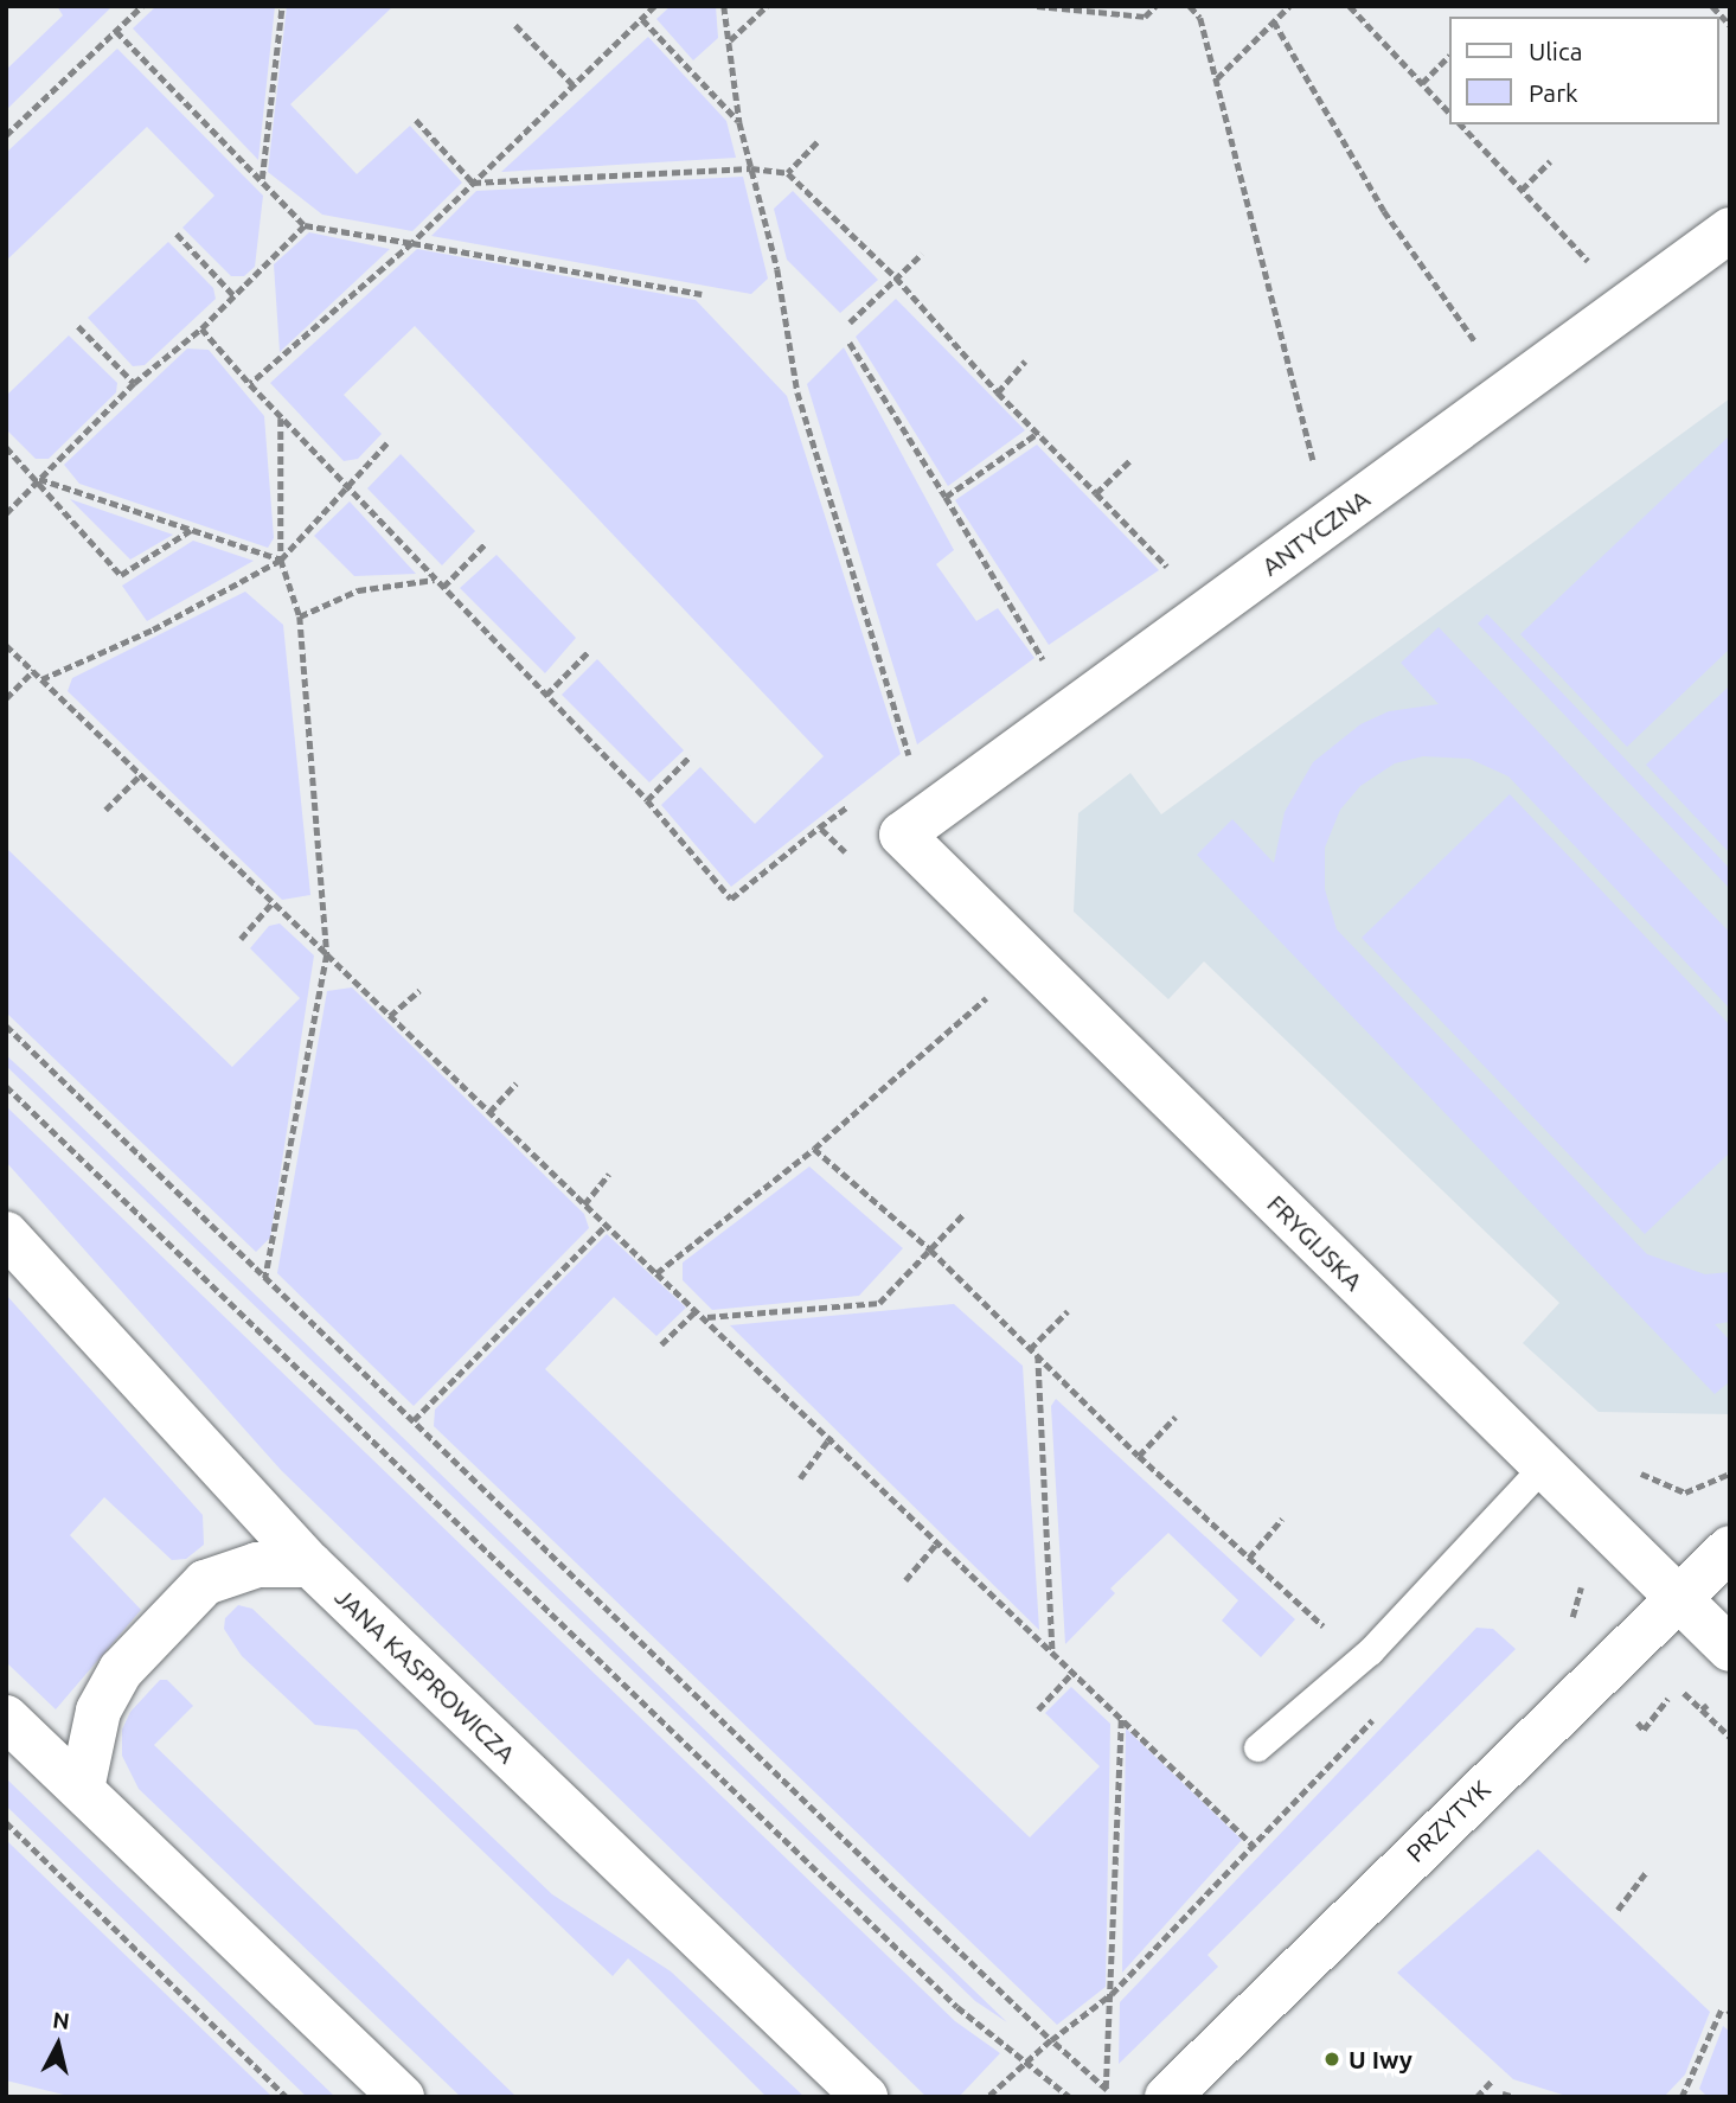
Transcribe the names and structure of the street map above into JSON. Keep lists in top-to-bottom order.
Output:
{
  "streets": {
    "street": [
      "ANTYCZNA",
      "FRYGIJSKA",
      "JANA KASPROWICZA",
      "PRZYTYK"
    ]
  },
  "crossings": [
    ["ANTYCZNA", "FRYGIJSKA"],
    ["FRYGIJSKA", "PRZYTYK"]
  ],
  "places": ["U Iwy"],
  "legend": ["Ulica", "Park"],
  "north": "top"
}
